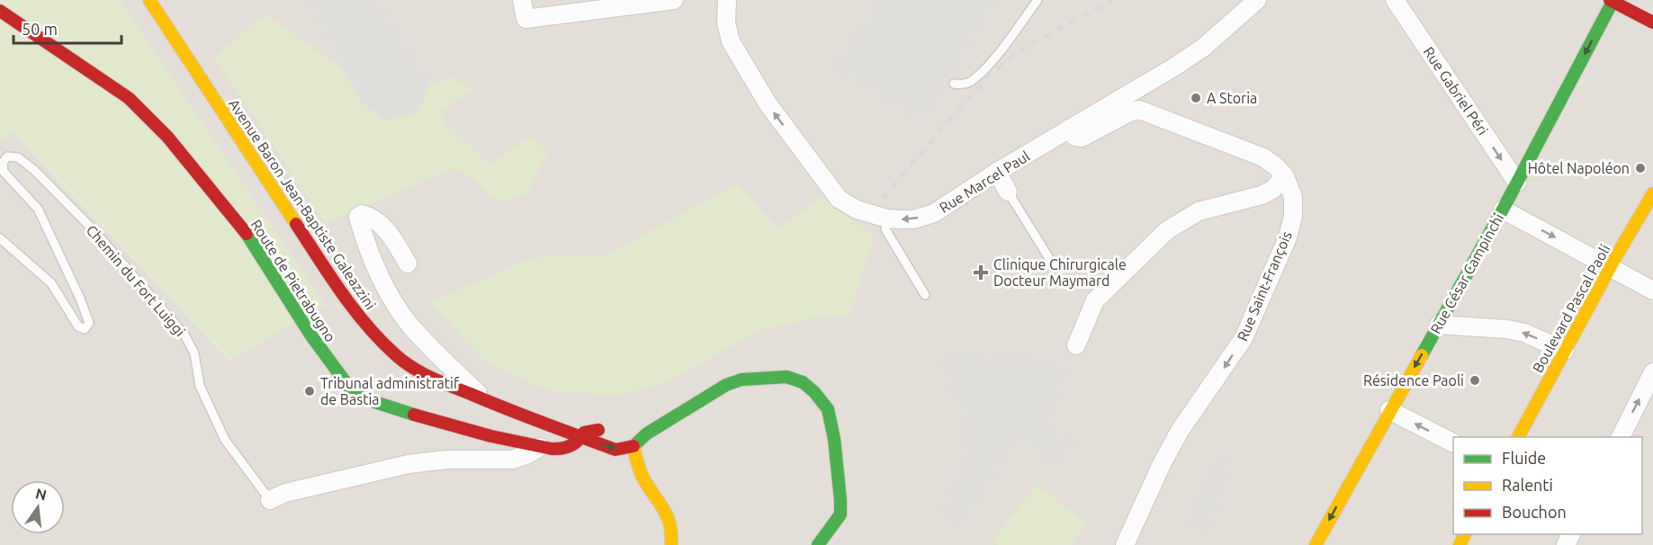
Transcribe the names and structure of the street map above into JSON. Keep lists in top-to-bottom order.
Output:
{
  "streets": {
    "main road": [
      "Avenue Baron Jean-Baptiste Galeazzini",
      "Rue César Campinchi",
      "Route de Pietrabugno",
      "Boulevard Pascal Paoli"
    ],
    "street": [
      "Rue Gabriel Péri",
      "Rue Marcel Paul",
      "Chemin du Fort Luiggi",
      "Rue Saint-François"
    ]
  },
  "crossings": [
    ["Rue Gabriel Péri", "Rue César Campinchi"],
    ["Rue Marcel Paul", "Rue Saint-François"],
    ["Avenue Baron Jean-Baptiste Galeazzini", "Route de Pietrabugno"],
    ["Chemin du Fort Luiggi", "Route de Pietrabugno"]
  ],
  "one_way": ["Rue Gabriel Péri", "Rue César Campinchi", "Rue Saint-François"],
  "places": {
    "other": [
      "A Storia",
      "Hôtel Napoléon",
      "Résidence Paoli",
      "Tribunal administratif de Bastia"
    ],
    "health": ["Clinique Chirurgicale Docteur Maymard"]
  },
  "legend": ["Fluide", "Ralenti", "Bouchon"],
  "scale_bar": "50 m",
  "north": "top"
}
